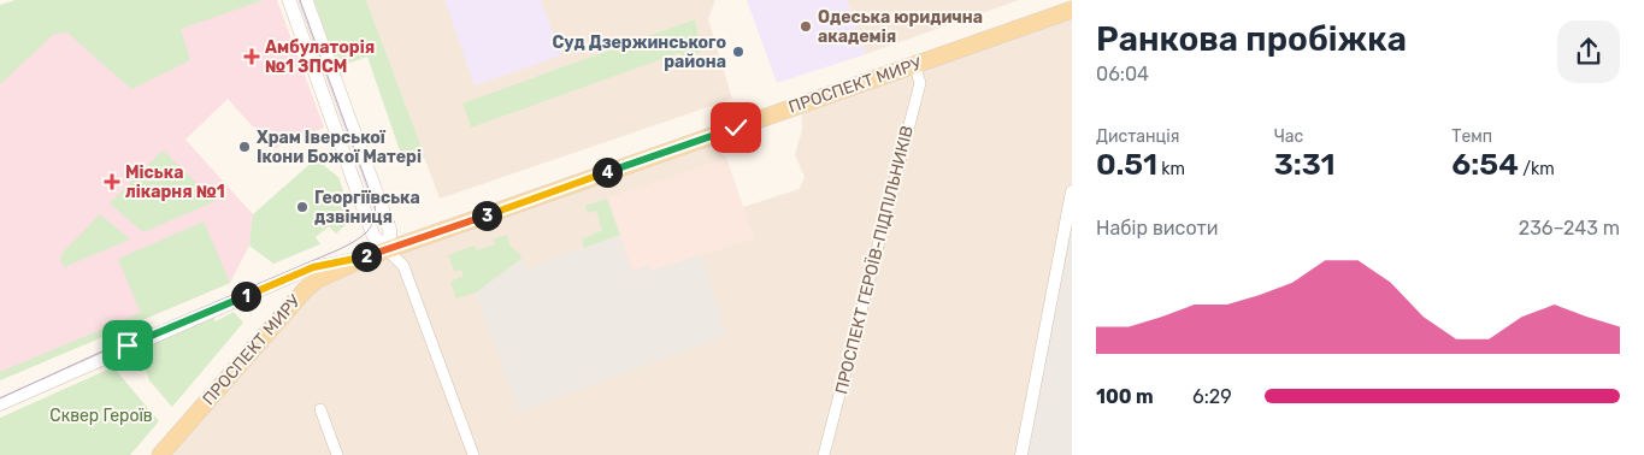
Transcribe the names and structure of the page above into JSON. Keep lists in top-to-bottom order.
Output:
{
  "streets": {
    "main road": ["ПРОСПЕКТ МИРУ"],
    "street": ["ПРОСПЕКТ ГЕРОЇВ-ПІДПІЛЬНИКІВ"]
  },
  "crossings": [
    ["ПРОСПЕКТ МИРУ", "ПРОСПЕКТ ГЕРОЇВ-ПІДПІЛЬНИКІВ"]
  ],
  "parks": ["Сквер Героїв"],
  "places": {
    "other": [
      "Одеська юридична академія",
      "Суд Дзержинського района",
      "Храм Іверської Ікони Божої Матері",
      "Георгіївська дзвіниця"
    ],
    "health": ["Амбулаторія №1 ЗПСМ", "Міська лікарня №1"]
  },
  "page": {
    "heading": ["Ранкова пробіжка", "06:04"],
    "stats": [
      ["Дистанція", "0.51 km"],
      ["Час", "3:31"],
      ["Темп", "6:54 /km"]
    ],
    "pins": [
      "4",
      "3",
      "2",
      "1"
    ],
    "chart": ["Набір висоти", "236–243 m"],
    "list": [
      {
        "name": "100 m",
        "note": "6:29"
      }
    ]
  }
}
